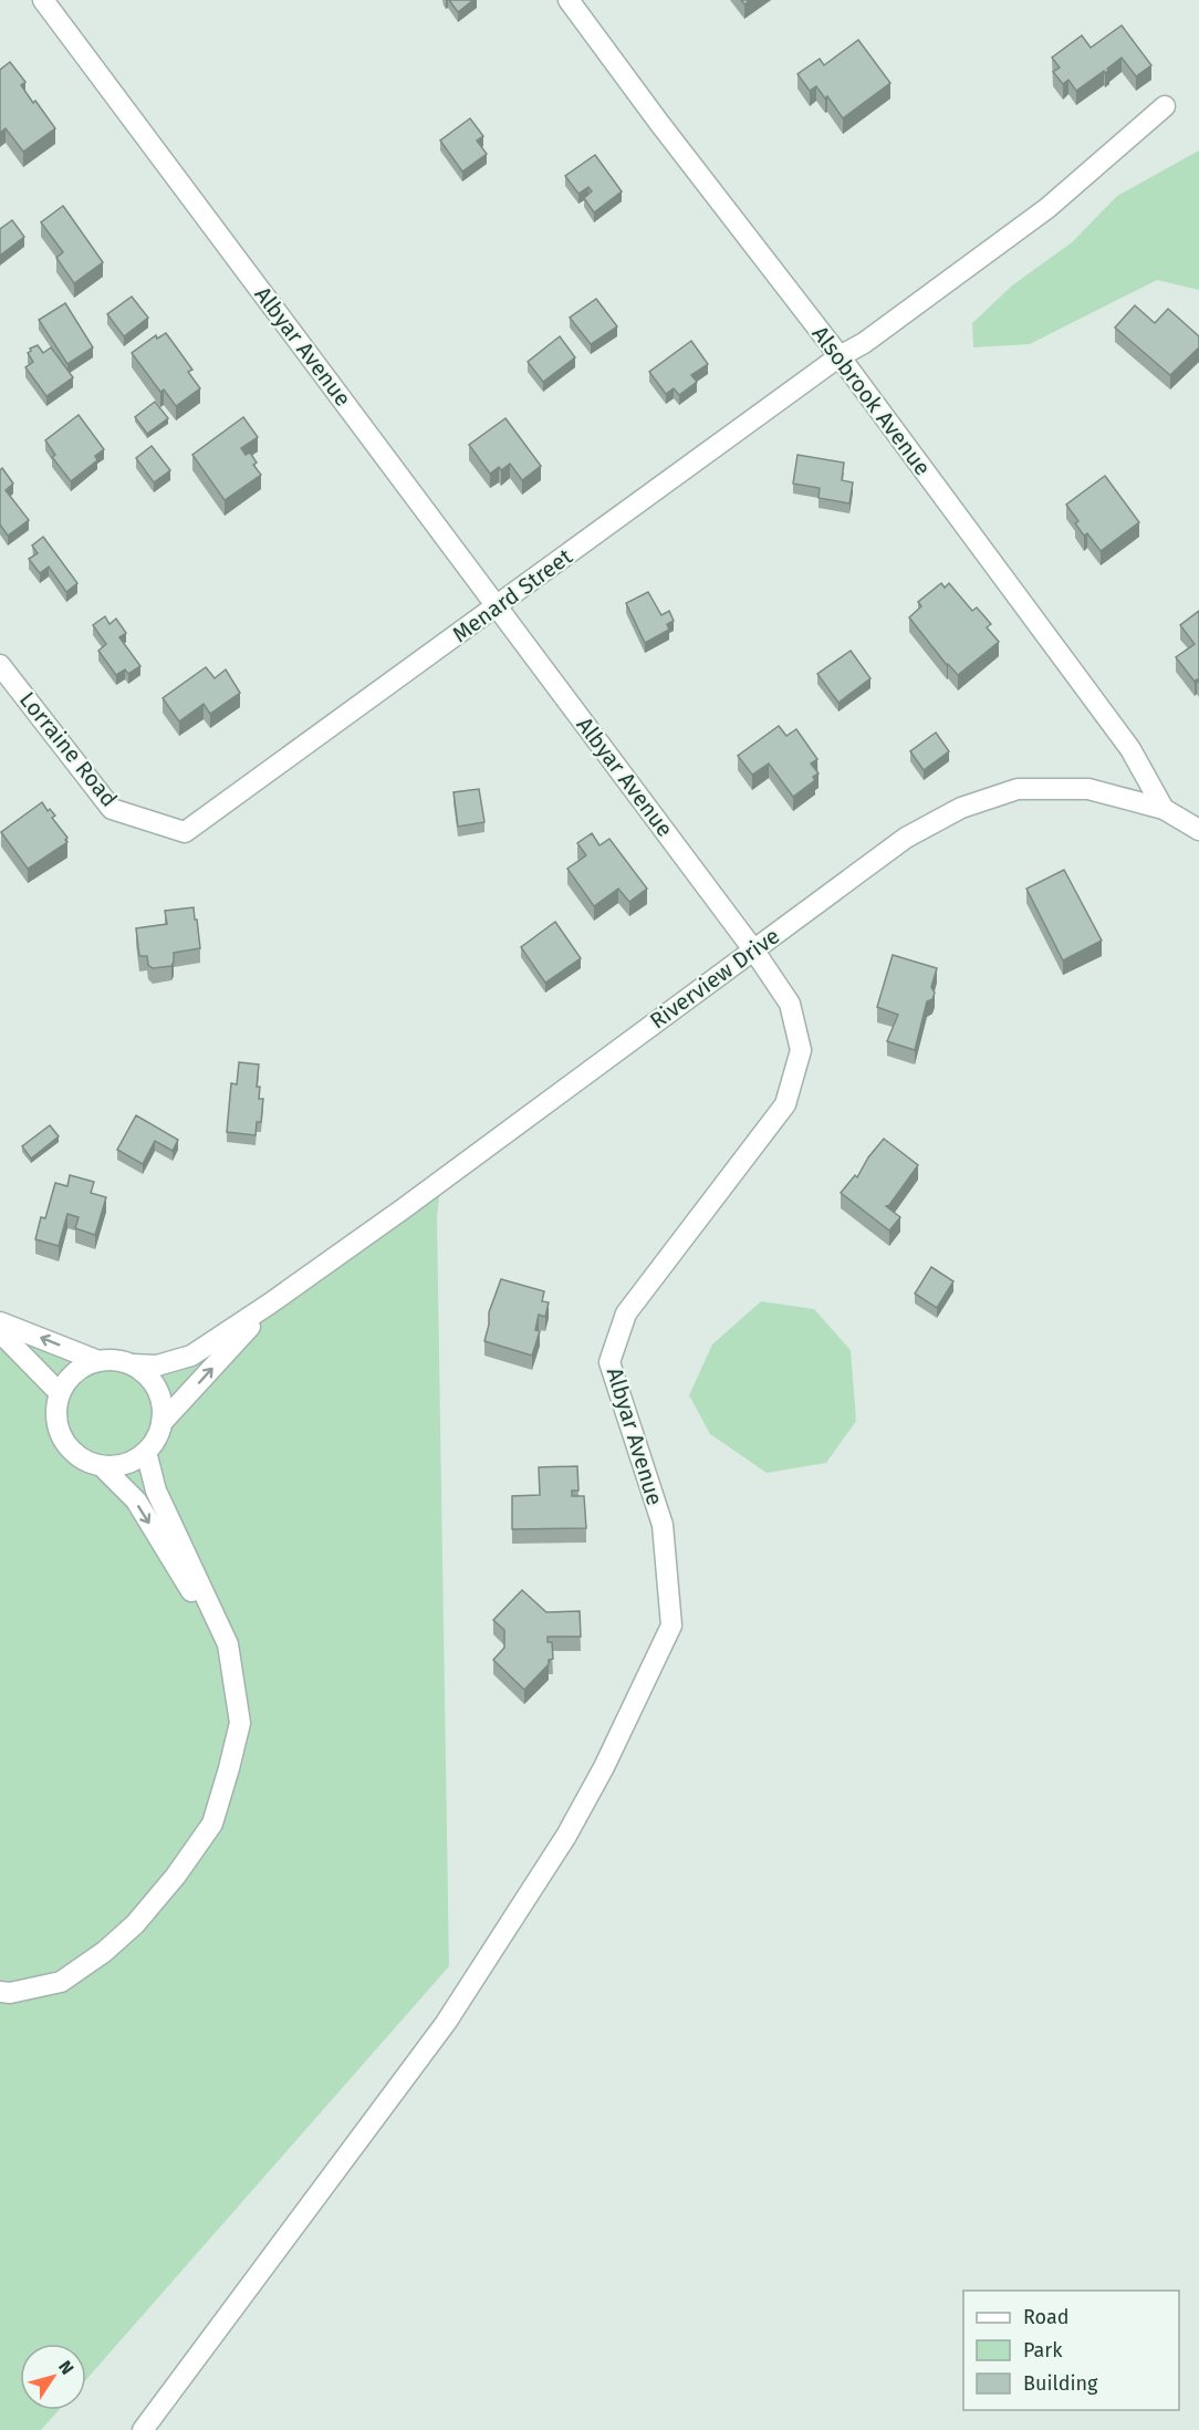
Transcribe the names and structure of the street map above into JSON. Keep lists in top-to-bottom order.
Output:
{
  "streets": {
    "street": [
      "Albyar Avenue",
      "Alsobrook Avenue",
      "Menard Street",
      "Lorraine Road",
      "Riverview Drive"
    ]
  },
  "crossings": [
    ["Albyar Avenue", "Menard Street"],
    ["Albyar Avenue", "Riverview Drive"],
    ["Alsobrook Avenue", "Menard Street"],
    ["Alsobrook Avenue", "Riverview Drive"],
    ["Menard Street", "Lorraine Road"]
  ],
  "legend": ["Road", "Park", "Building"],
  "north": "top right"
}
